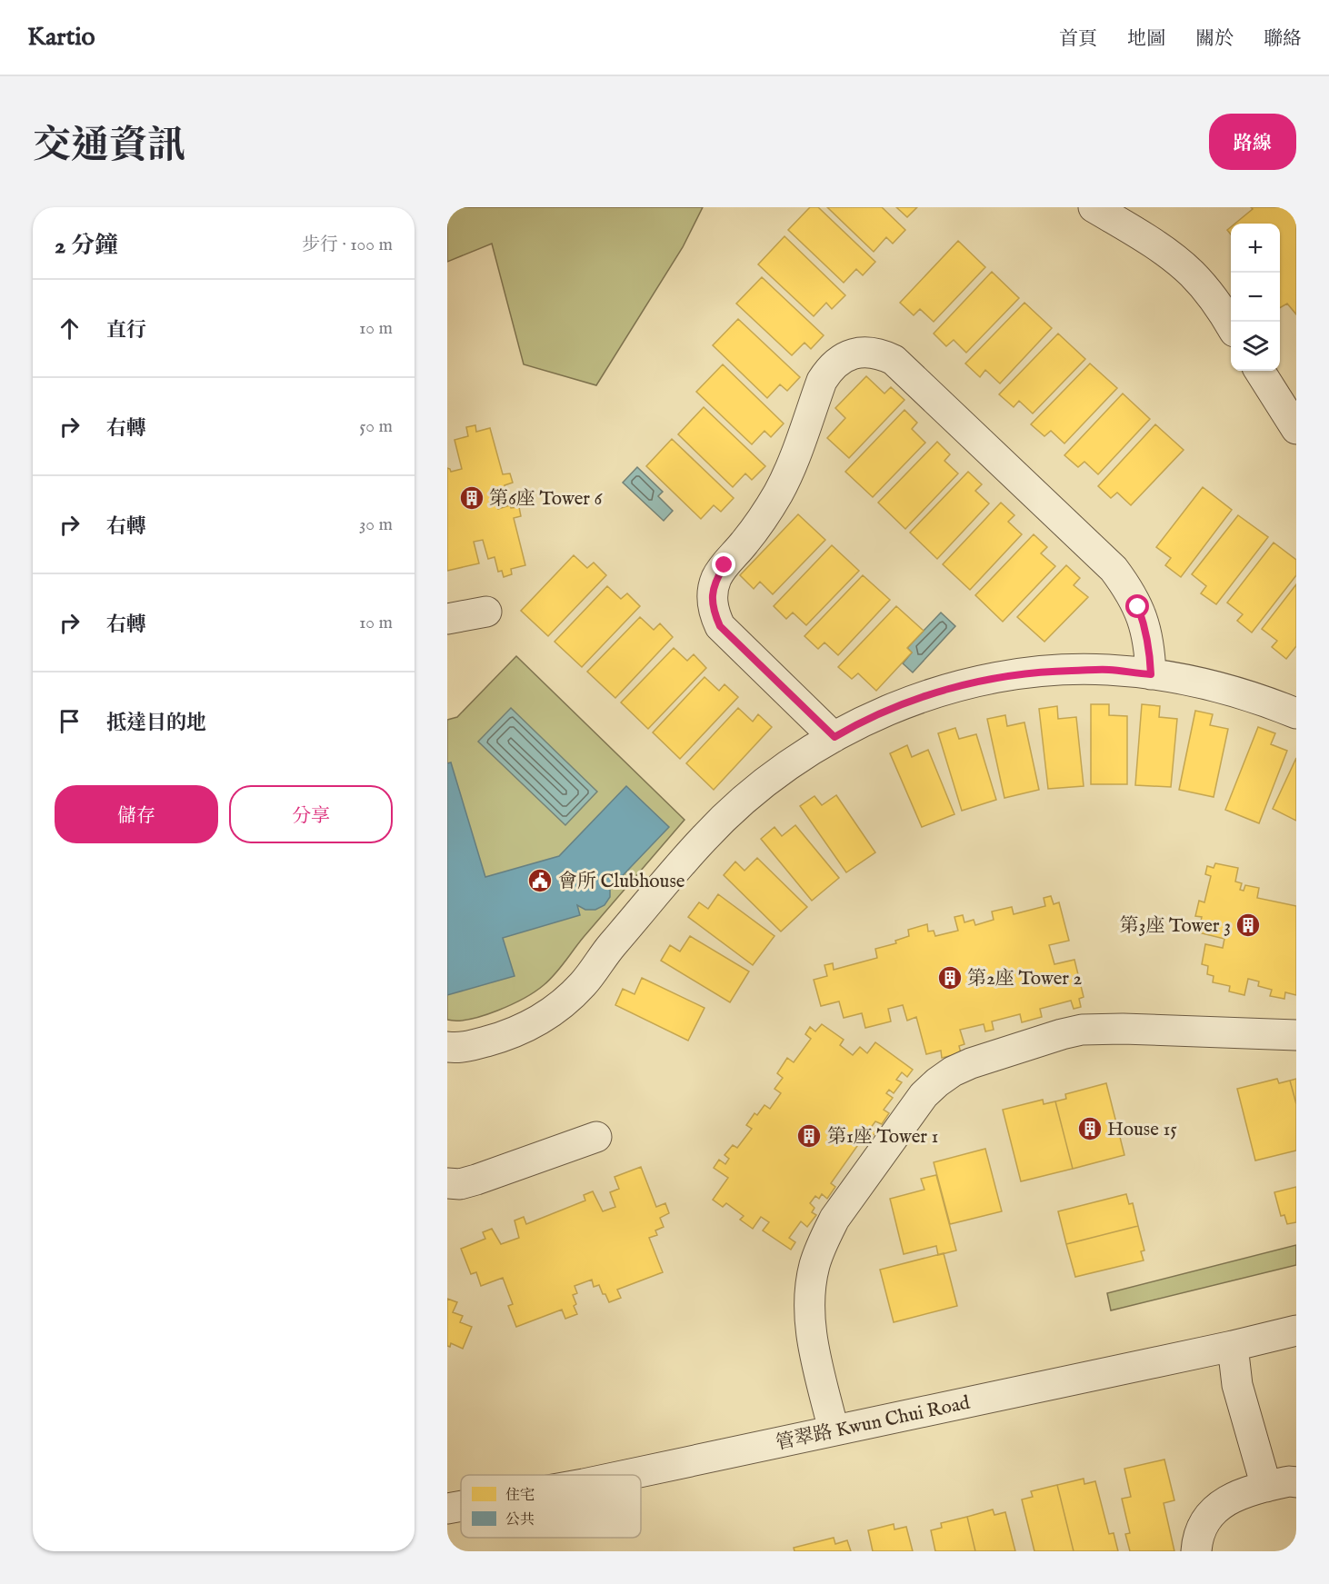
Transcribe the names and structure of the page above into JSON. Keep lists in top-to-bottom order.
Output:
{
  "streets": {
    "street": ["管翠路 Kwun Chui Road"]
  },
  "places": {
    "building": [
      "第6座 Tower 6",
      "第3座 Tower 3",
      "第2座 Tower 2",
      "House 15",
      "第1座 Tower 1"
    ],
    "public building": ["會所 Clubhouse"]
  },
  "legend": ["住宅", "公共"],
  "page": {
    "header": "Kartio",
    "nav": [
      "首頁",
      "地圖",
      "關於",
      "聯絡"
    ],
    "title": "交通資訊",
    "buttons": [
      "路線",
      ["儲存", "分享"]
    ],
    "heading": ["2 分鐘", "步行 · 100 m"],
    "map_buttons": ["+", "−"],
    "list": [
      ["直行", "10 m"],
      ["右轉", "50 m"],
      ["右轉", "30 m"],
      ["右轉", "10 m"],
      "抵達目的地"
    ]
  }
}
